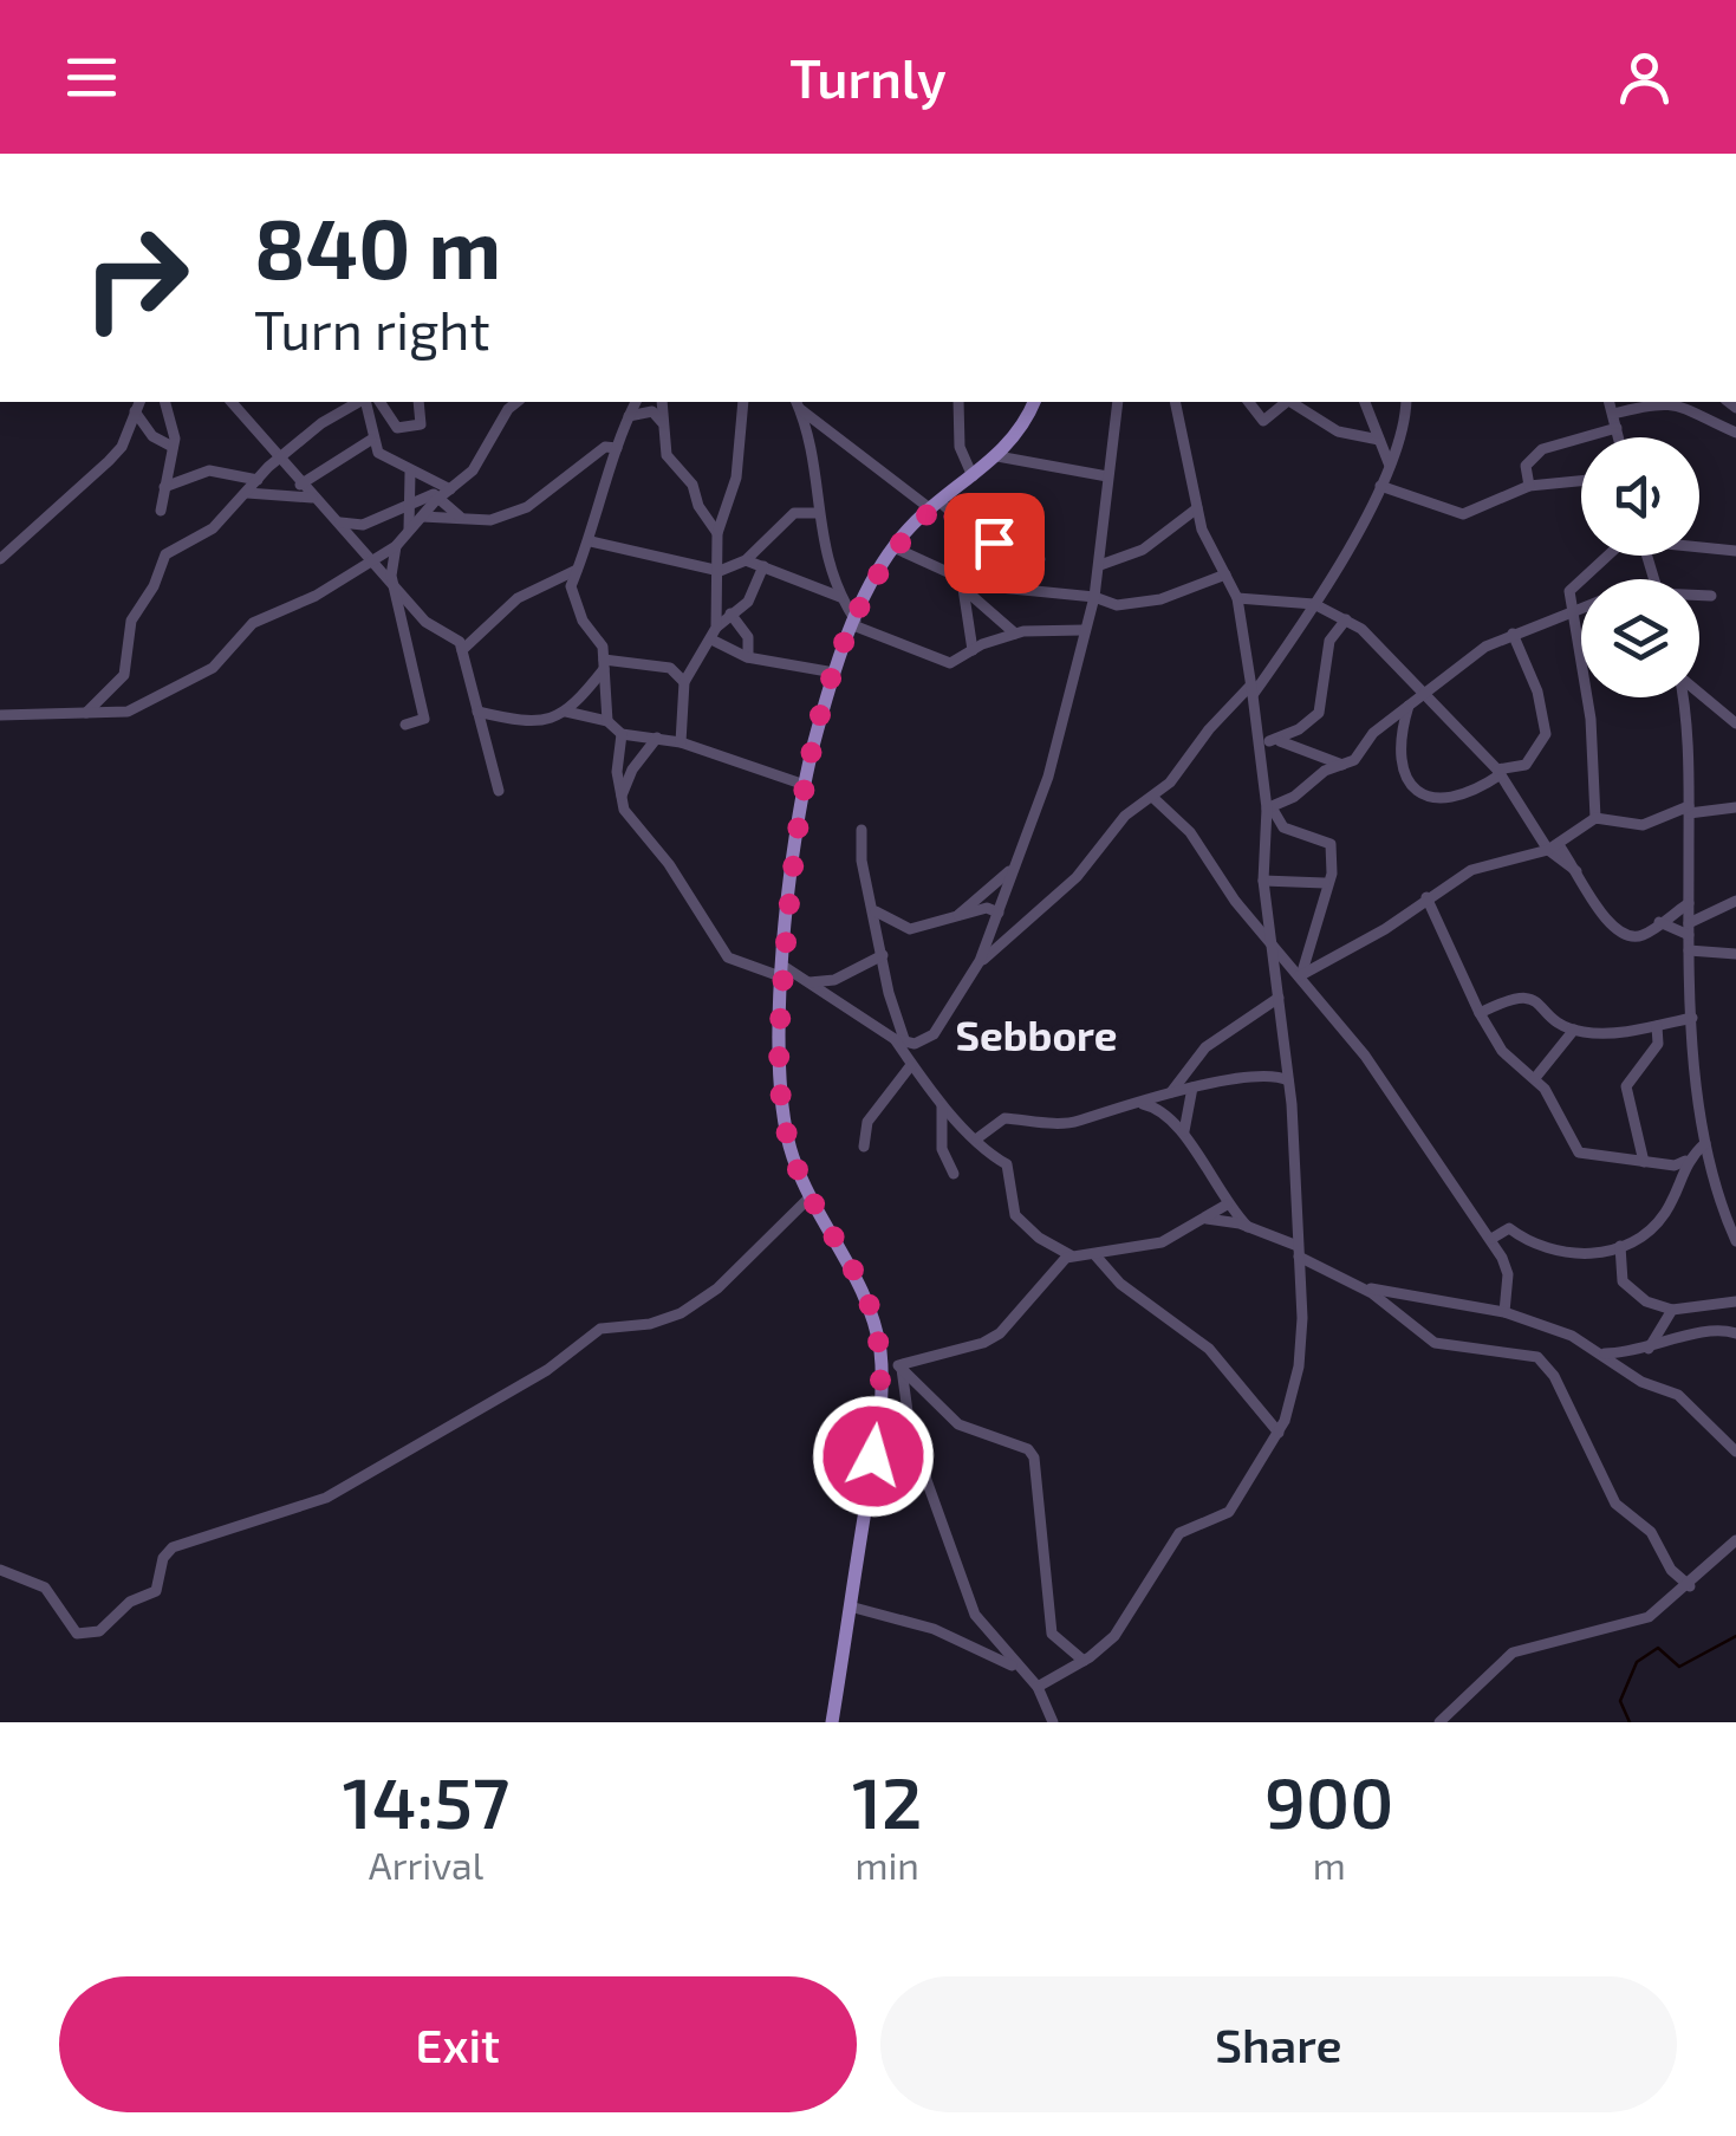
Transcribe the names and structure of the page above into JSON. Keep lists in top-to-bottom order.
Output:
{
  "districts": ["Sebbore"],
  "page": {
    "header": "Turnly",
    "turn": ["840 m", "Turn right"],
    "eta": [
      "14:57",
      "Arrival",
      "12",
      "min",
      "900",
      "m"
    ],
    "buttons": ["Exit", "Share"]
  }
}
